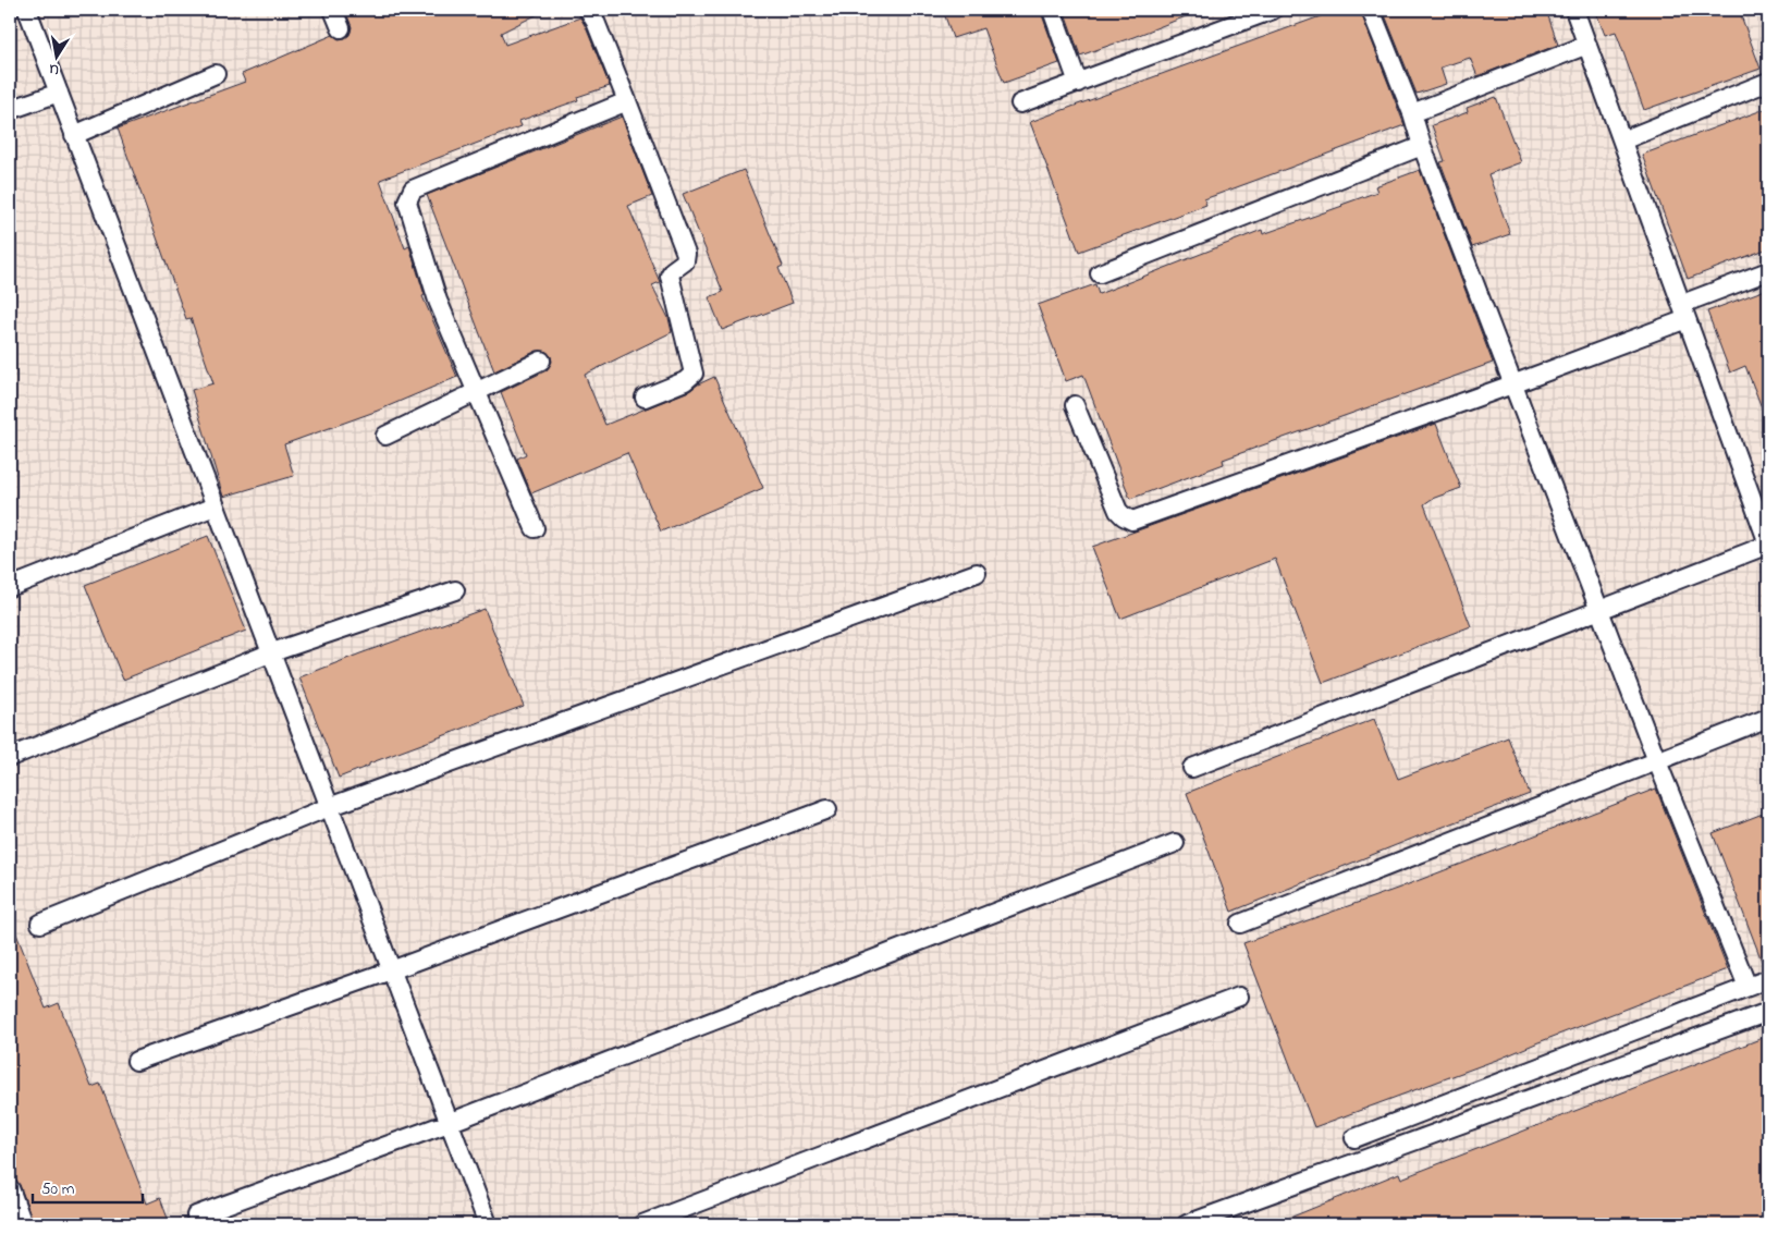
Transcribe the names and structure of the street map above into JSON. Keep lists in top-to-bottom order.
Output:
{
  "scale_bar": "50 m",
  "north": "bottom"
}
